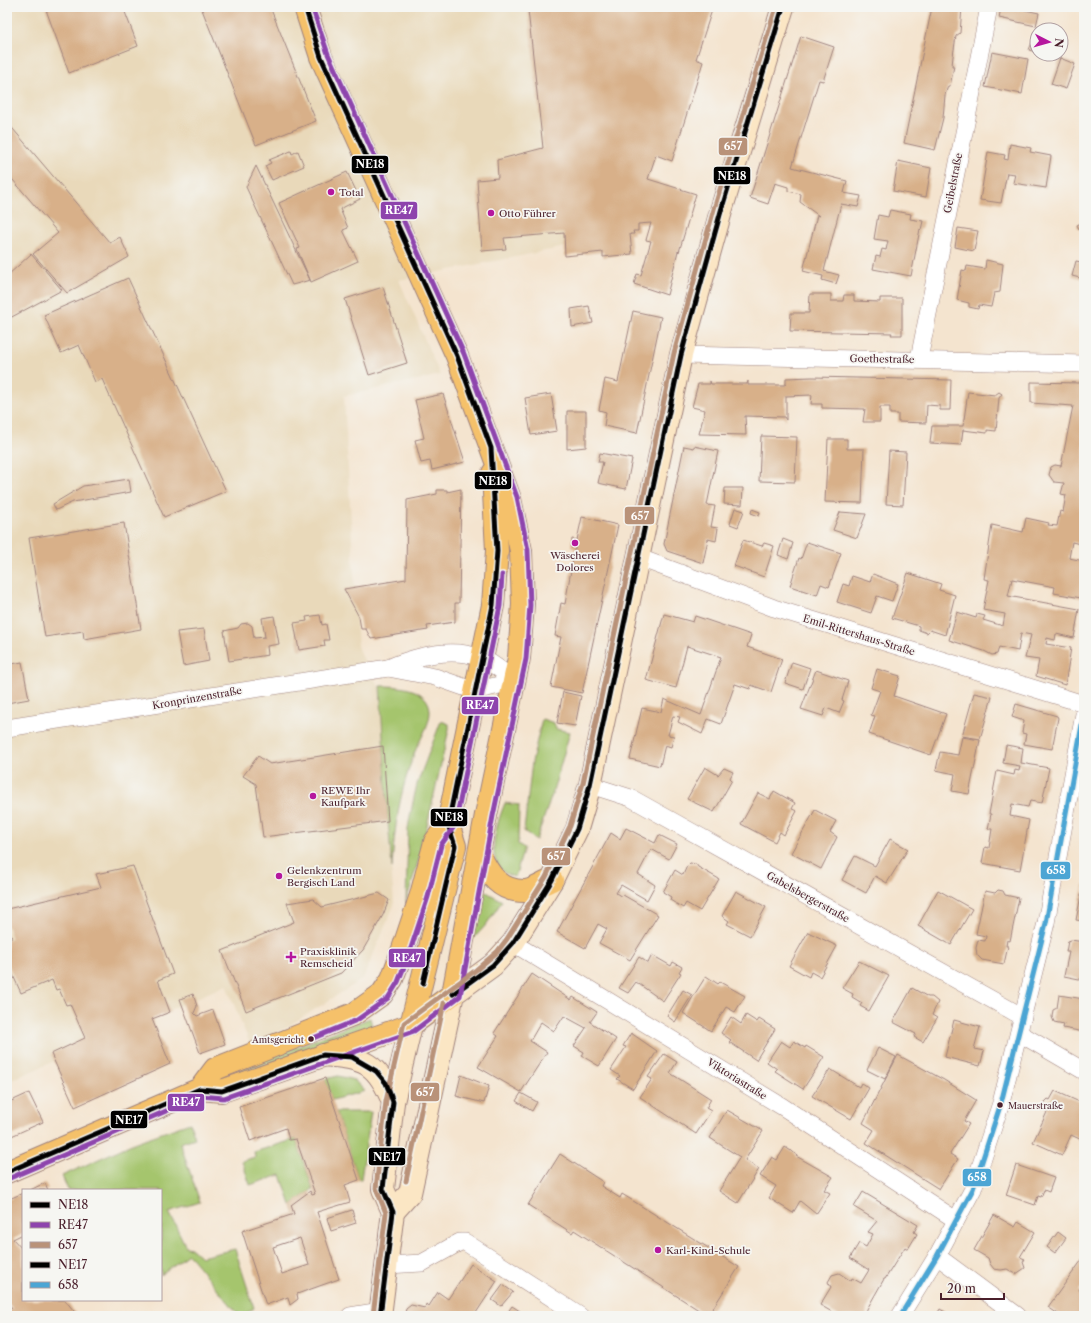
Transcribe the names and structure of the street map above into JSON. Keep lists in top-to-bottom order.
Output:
{
  "streets": {
    "street": [
      "Geibelstraße",
      "Goethestraße",
      "Emil-Rittershaus-Straße",
      "Kronprinzenstraße",
      "Gabelsbergerstraße",
      "Viktoriastraße"
    ]
  },
  "crossings": [
    ["Geibelstraße", "Goethestraße"]
  ],
  "places": {
    "other": [
      "Total",
      "Otto Führer",
      "Wäscherei Dolores",
      "REWE Ihr Kaufpark",
      "Gelenkzentrum Bergisch Land",
      "Amtsgericht",
      "Mauerstraße",
      "Karl-Kind-Schule"
    ],
    "health": ["Praxisklinik Remscheid"]
  },
  "lines": [
    "transit line NE18",
    "transit line RE47",
    "transit line 657",
    "transit line 658",
    "transit line NE17"
  ],
  "legend": [
    "NE18",
    "RE47",
    "657",
    "NE17",
    "658"
  ],
  "scale_bar": "20 m",
  "north": "right"
}
